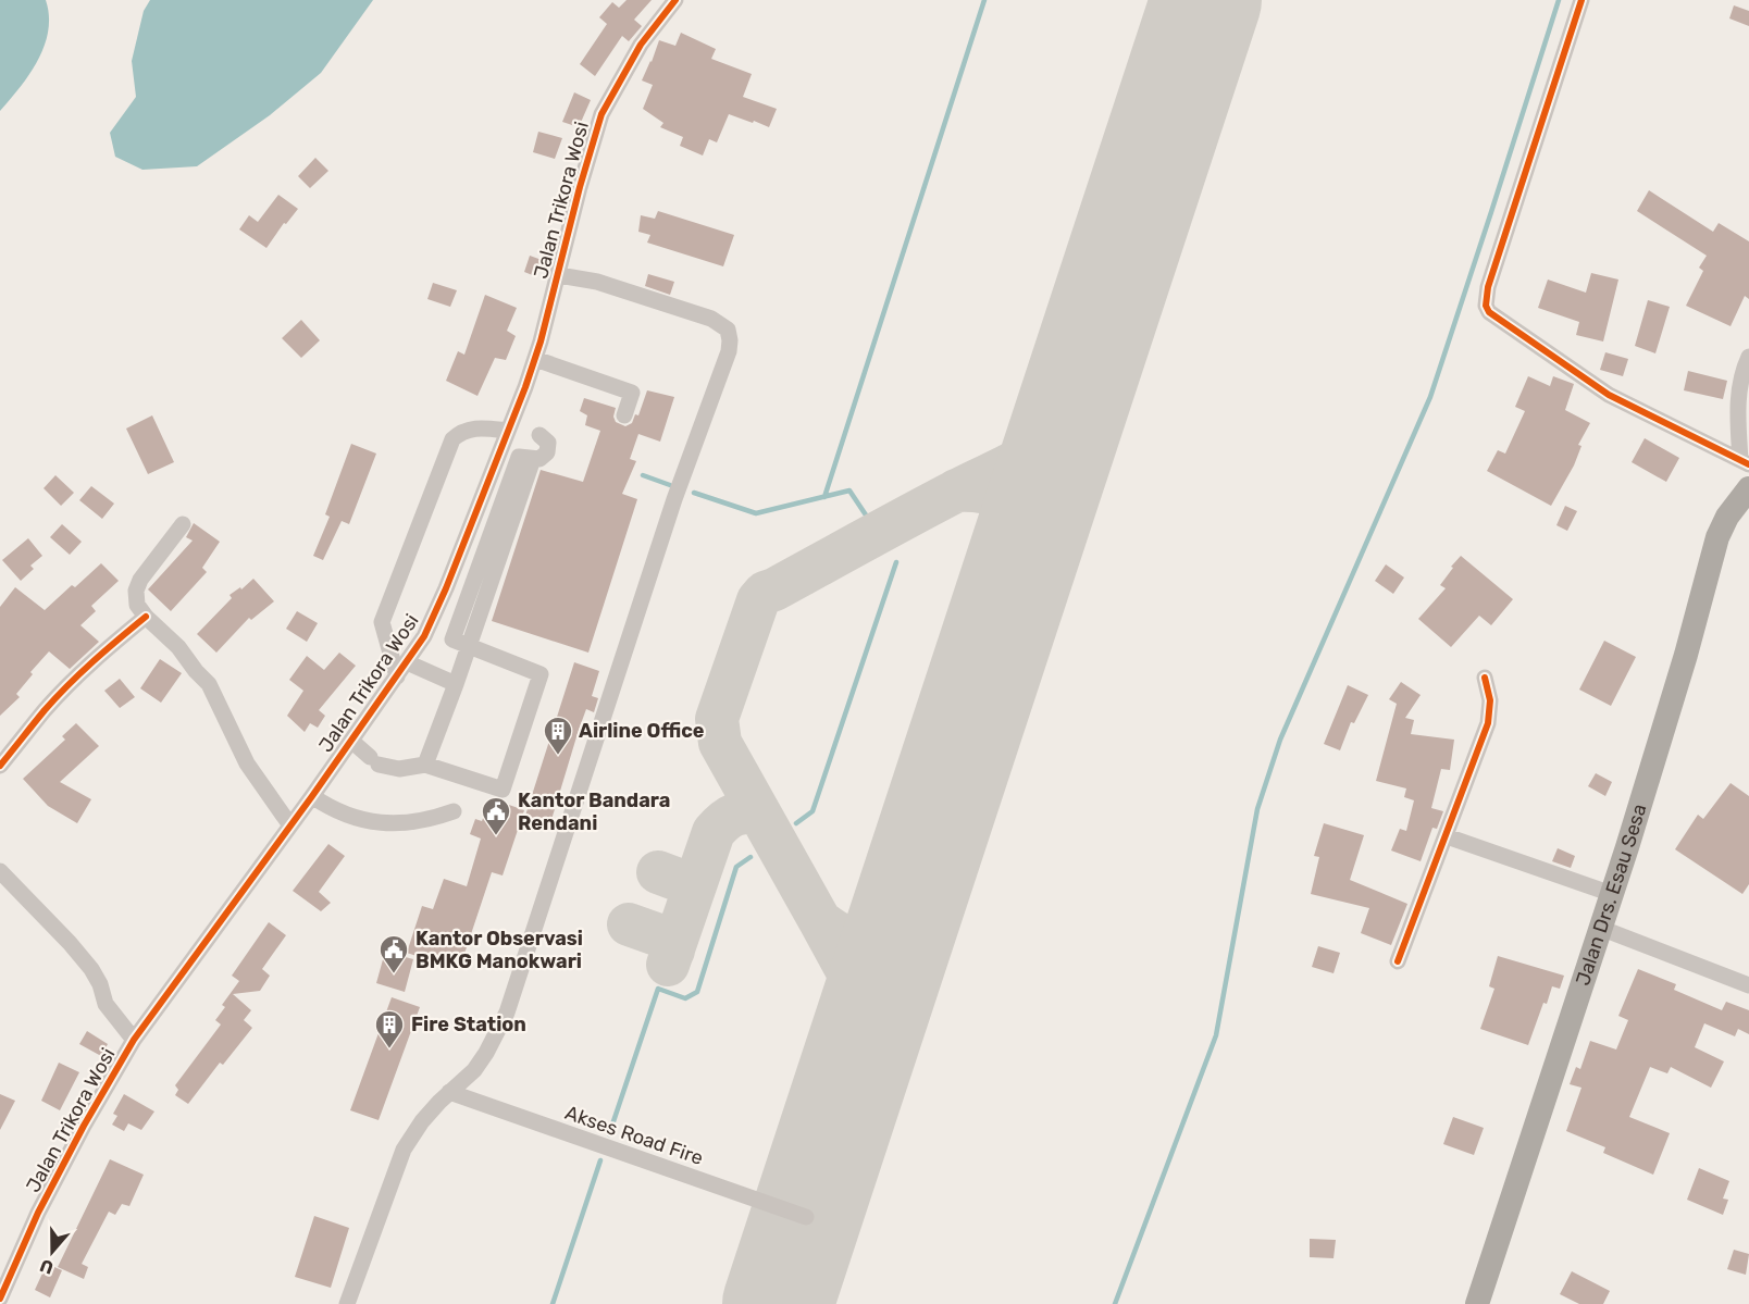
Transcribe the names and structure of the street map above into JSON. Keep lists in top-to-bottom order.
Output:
{
  "streets": {
    "highway": ["Jalan Drs. Esau Sesa"],
    "street": ["Jalan Trikora Wosi", "Akses Road Fire"]
  },
  "places": {
    "building": ["Airline Office", "Fire Station"],
    "public building": ["Kantor Bandara Rendani", "Kantor Observasi BMKG Manokwari"]
  },
  "north": "bottom"
}
